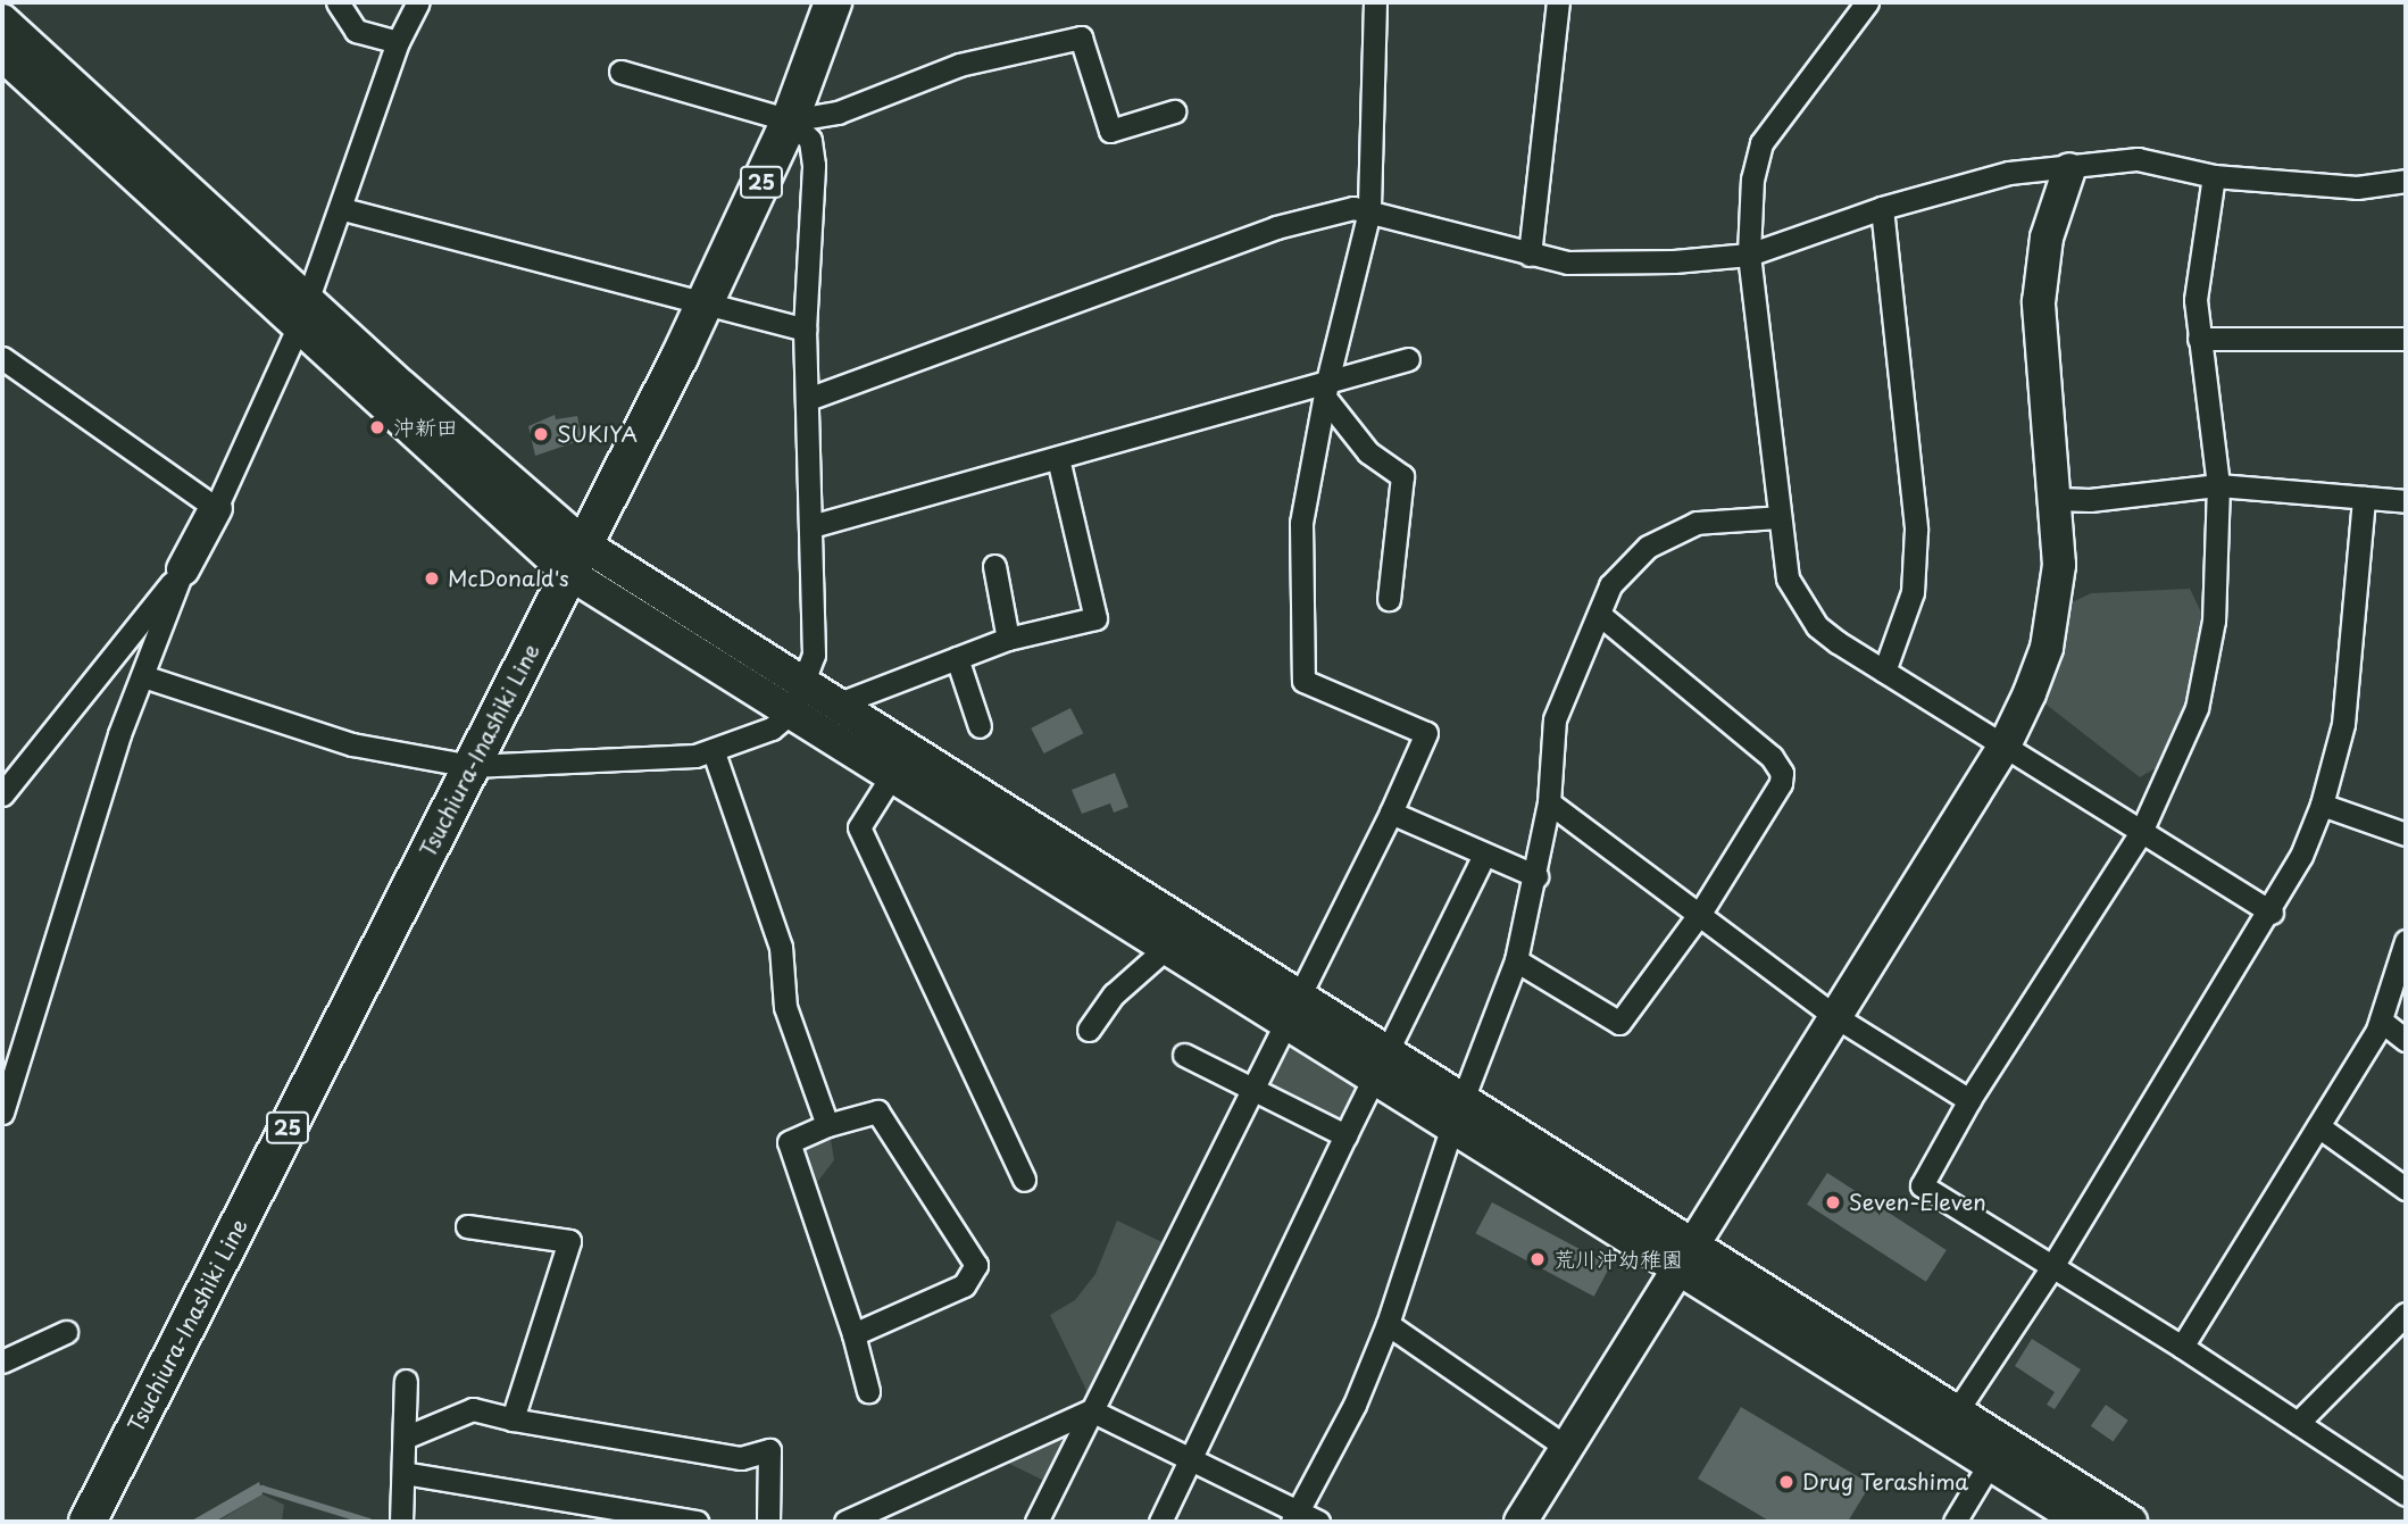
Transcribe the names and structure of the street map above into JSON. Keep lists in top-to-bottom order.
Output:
{
  "streets": {
    "main road": ["25", "Tsuchiura-Inashiki Line"]
  },
  "crossings": [
    ["25", "Tsuchiura-Inashiki Line"]
  ],
  "places": [
    "沖新田",
    "SUKIYA",
    "McDonald's",
    "Seven-Eleven",
    "荒川沖幼稚園",
    "Drug Terashima"
  ]
}
